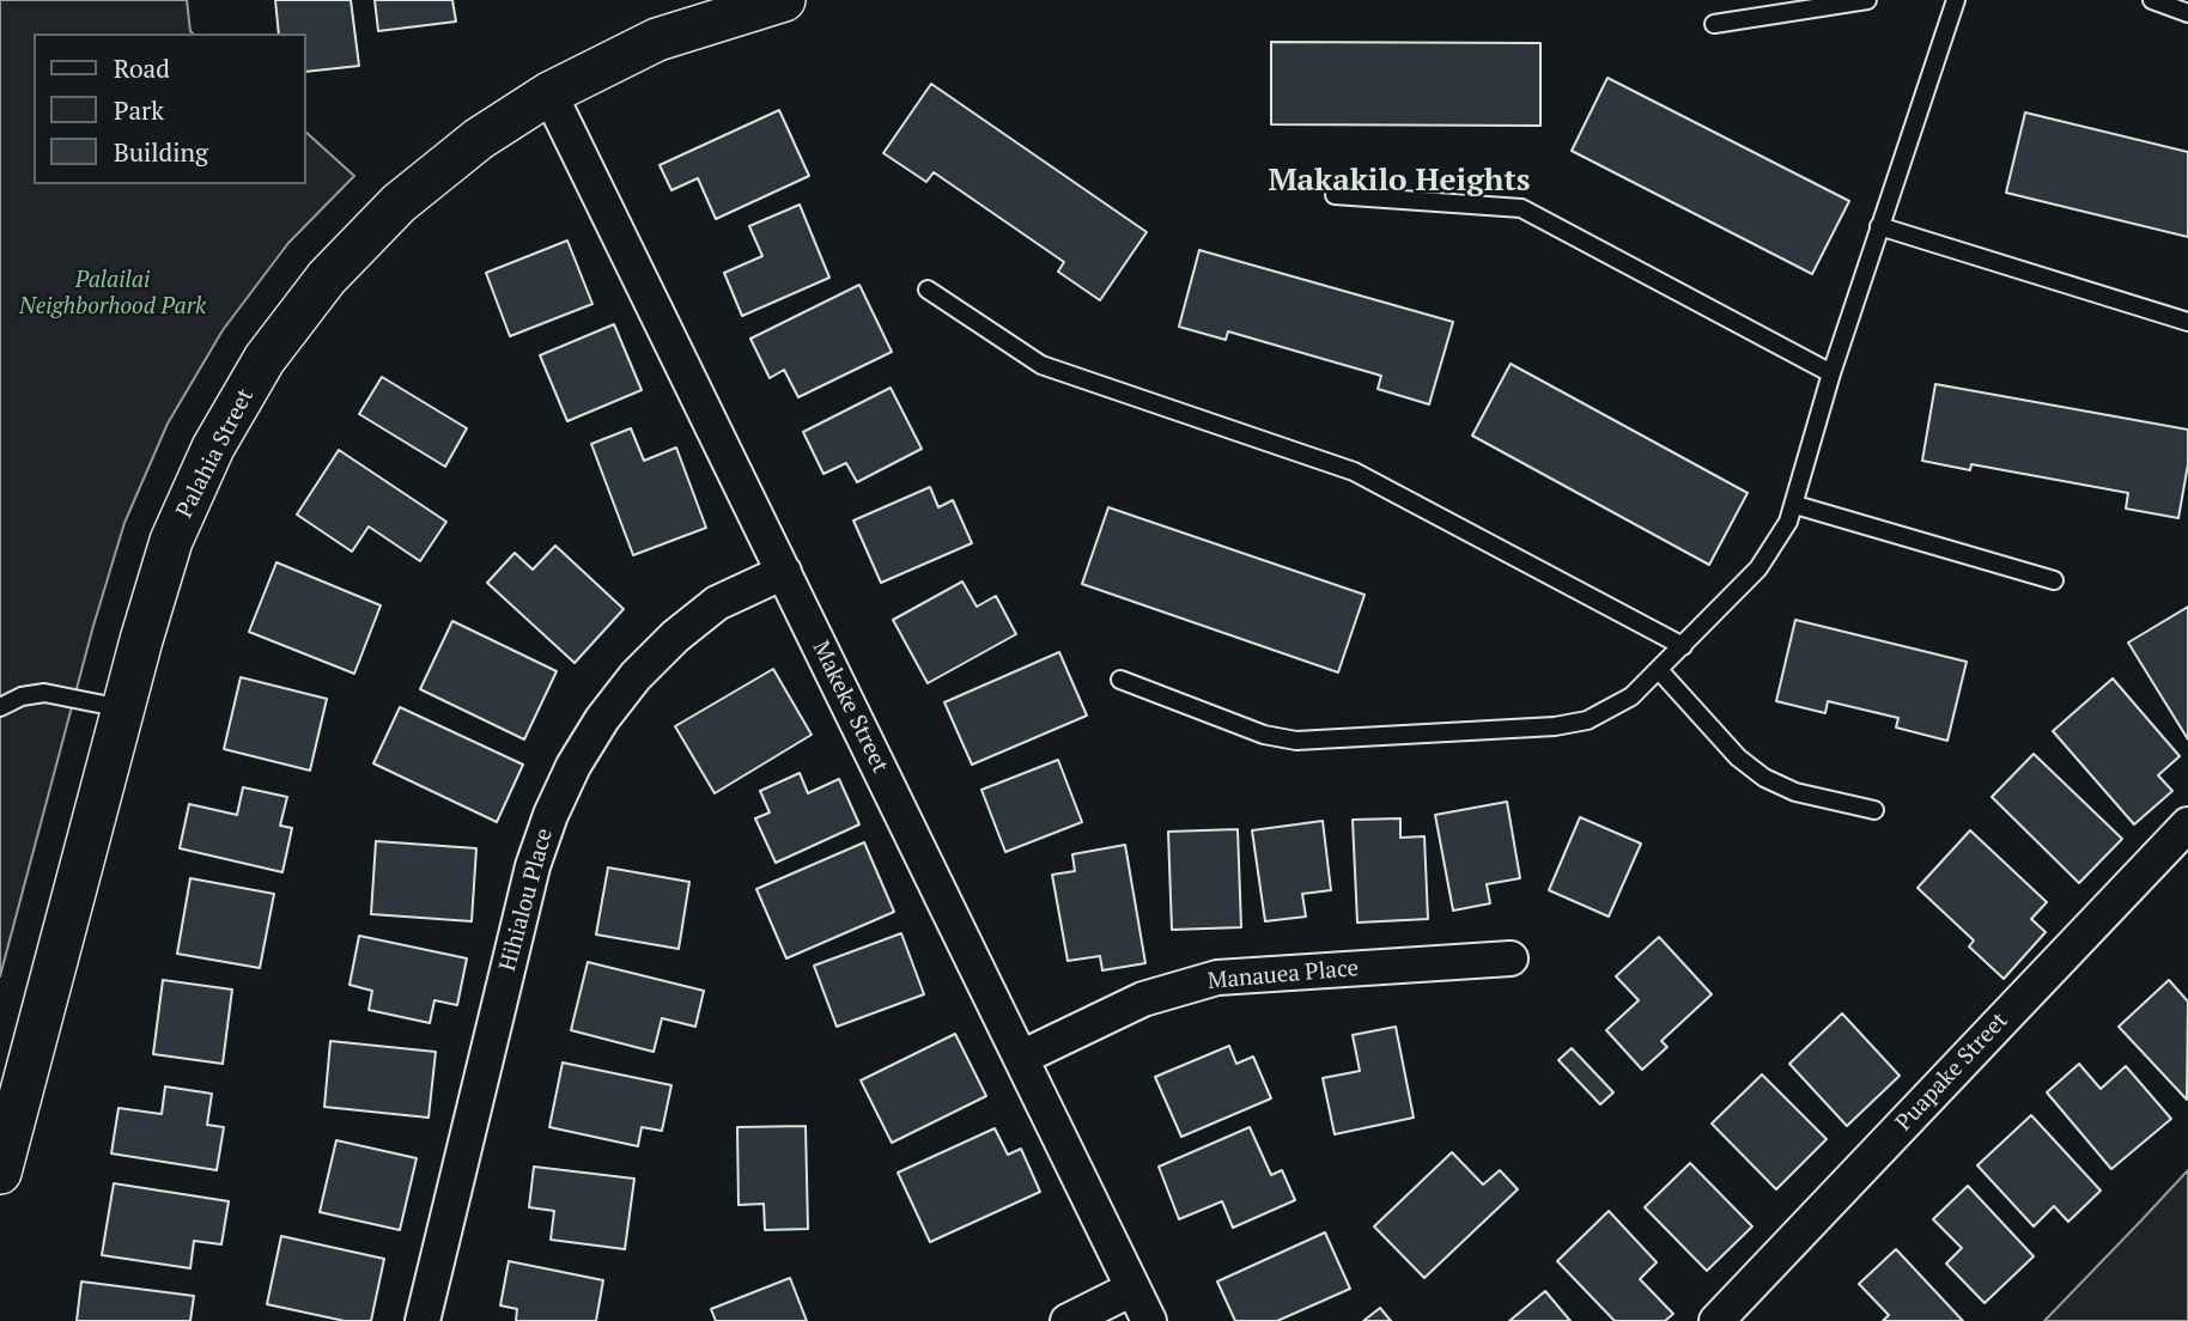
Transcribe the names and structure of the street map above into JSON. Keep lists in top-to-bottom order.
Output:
{
  "streets": {
    "street": [
      "Palahia Street",
      "Makeke Street",
      "Hihialou Place",
      "Manauea Place",
      "Puapake Street"
    ]
  },
  "crossings": [
    ["Palahia Street", "Makeke Street"],
    ["Makeke Street", "Hihialou Place"],
    ["Makeke Street", "Manauea Place"]
  ],
  "districts": ["Makakilo Heights"],
  "parks": ["Palailai Neighborhood Park"],
  "legend": ["Road", "Park", "Building"]
}
